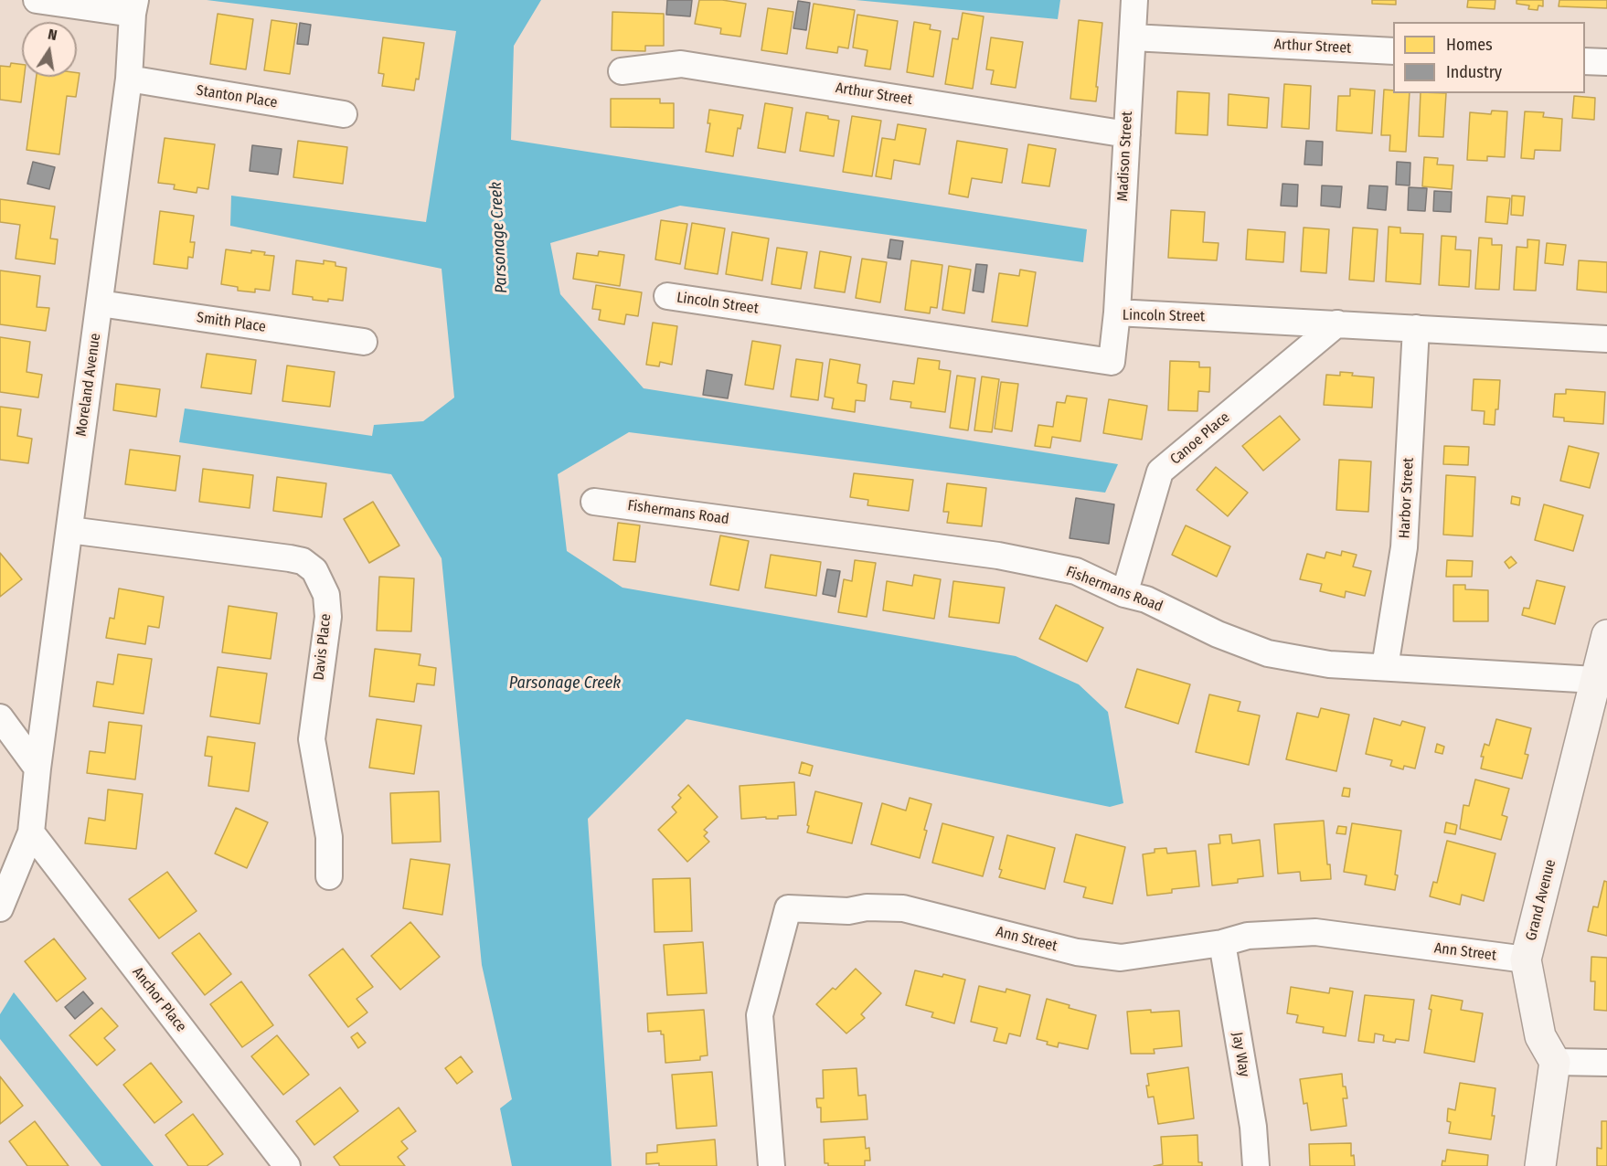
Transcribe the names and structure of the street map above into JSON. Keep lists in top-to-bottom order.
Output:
{
  "streets": {
    "street": [
      "Arthur Street",
      "Stanton Place",
      "Madison Street",
      "Lincoln Street",
      "Smith Place",
      "Moreland Avenue",
      "Canoe Place",
      "Harbor Street",
      "Fishermans Road",
      "Davis Place",
      "Grand Avenue",
      "Ann Street",
      "Anchor Place",
      "Jay Way"
    ]
  },
  "crossings": [
    ["Arthur Street", "Madison Street"],
    ["Stanton Place", "Moreland Avenue"],
    ["Madison Street", "Lincoln Street"],
    ["Lincoln Street", "Canoe Place"],
    ["Lincoln Street", "Harbor Street"],
    ["Smith Place", "Moreland Avenue"],
    ["Moreland Avenue", "Davis Place"],
    ["Moreland Avenue", "Anchor Place"],
    ["Canoe Place", "Fishermans Road"],
    ["Harbor Street", "Fishermans Road"],
    ["Fishermans Road", "Grand Avenue"],
    ["Grand Avenue", "Ann Street"],
    ["Ann Street", "Jay Way"]
  ],
  "water": ["Parsonage Creek"],
  "legend": ["Homes", "Industry"],
  "north": "top"
}
